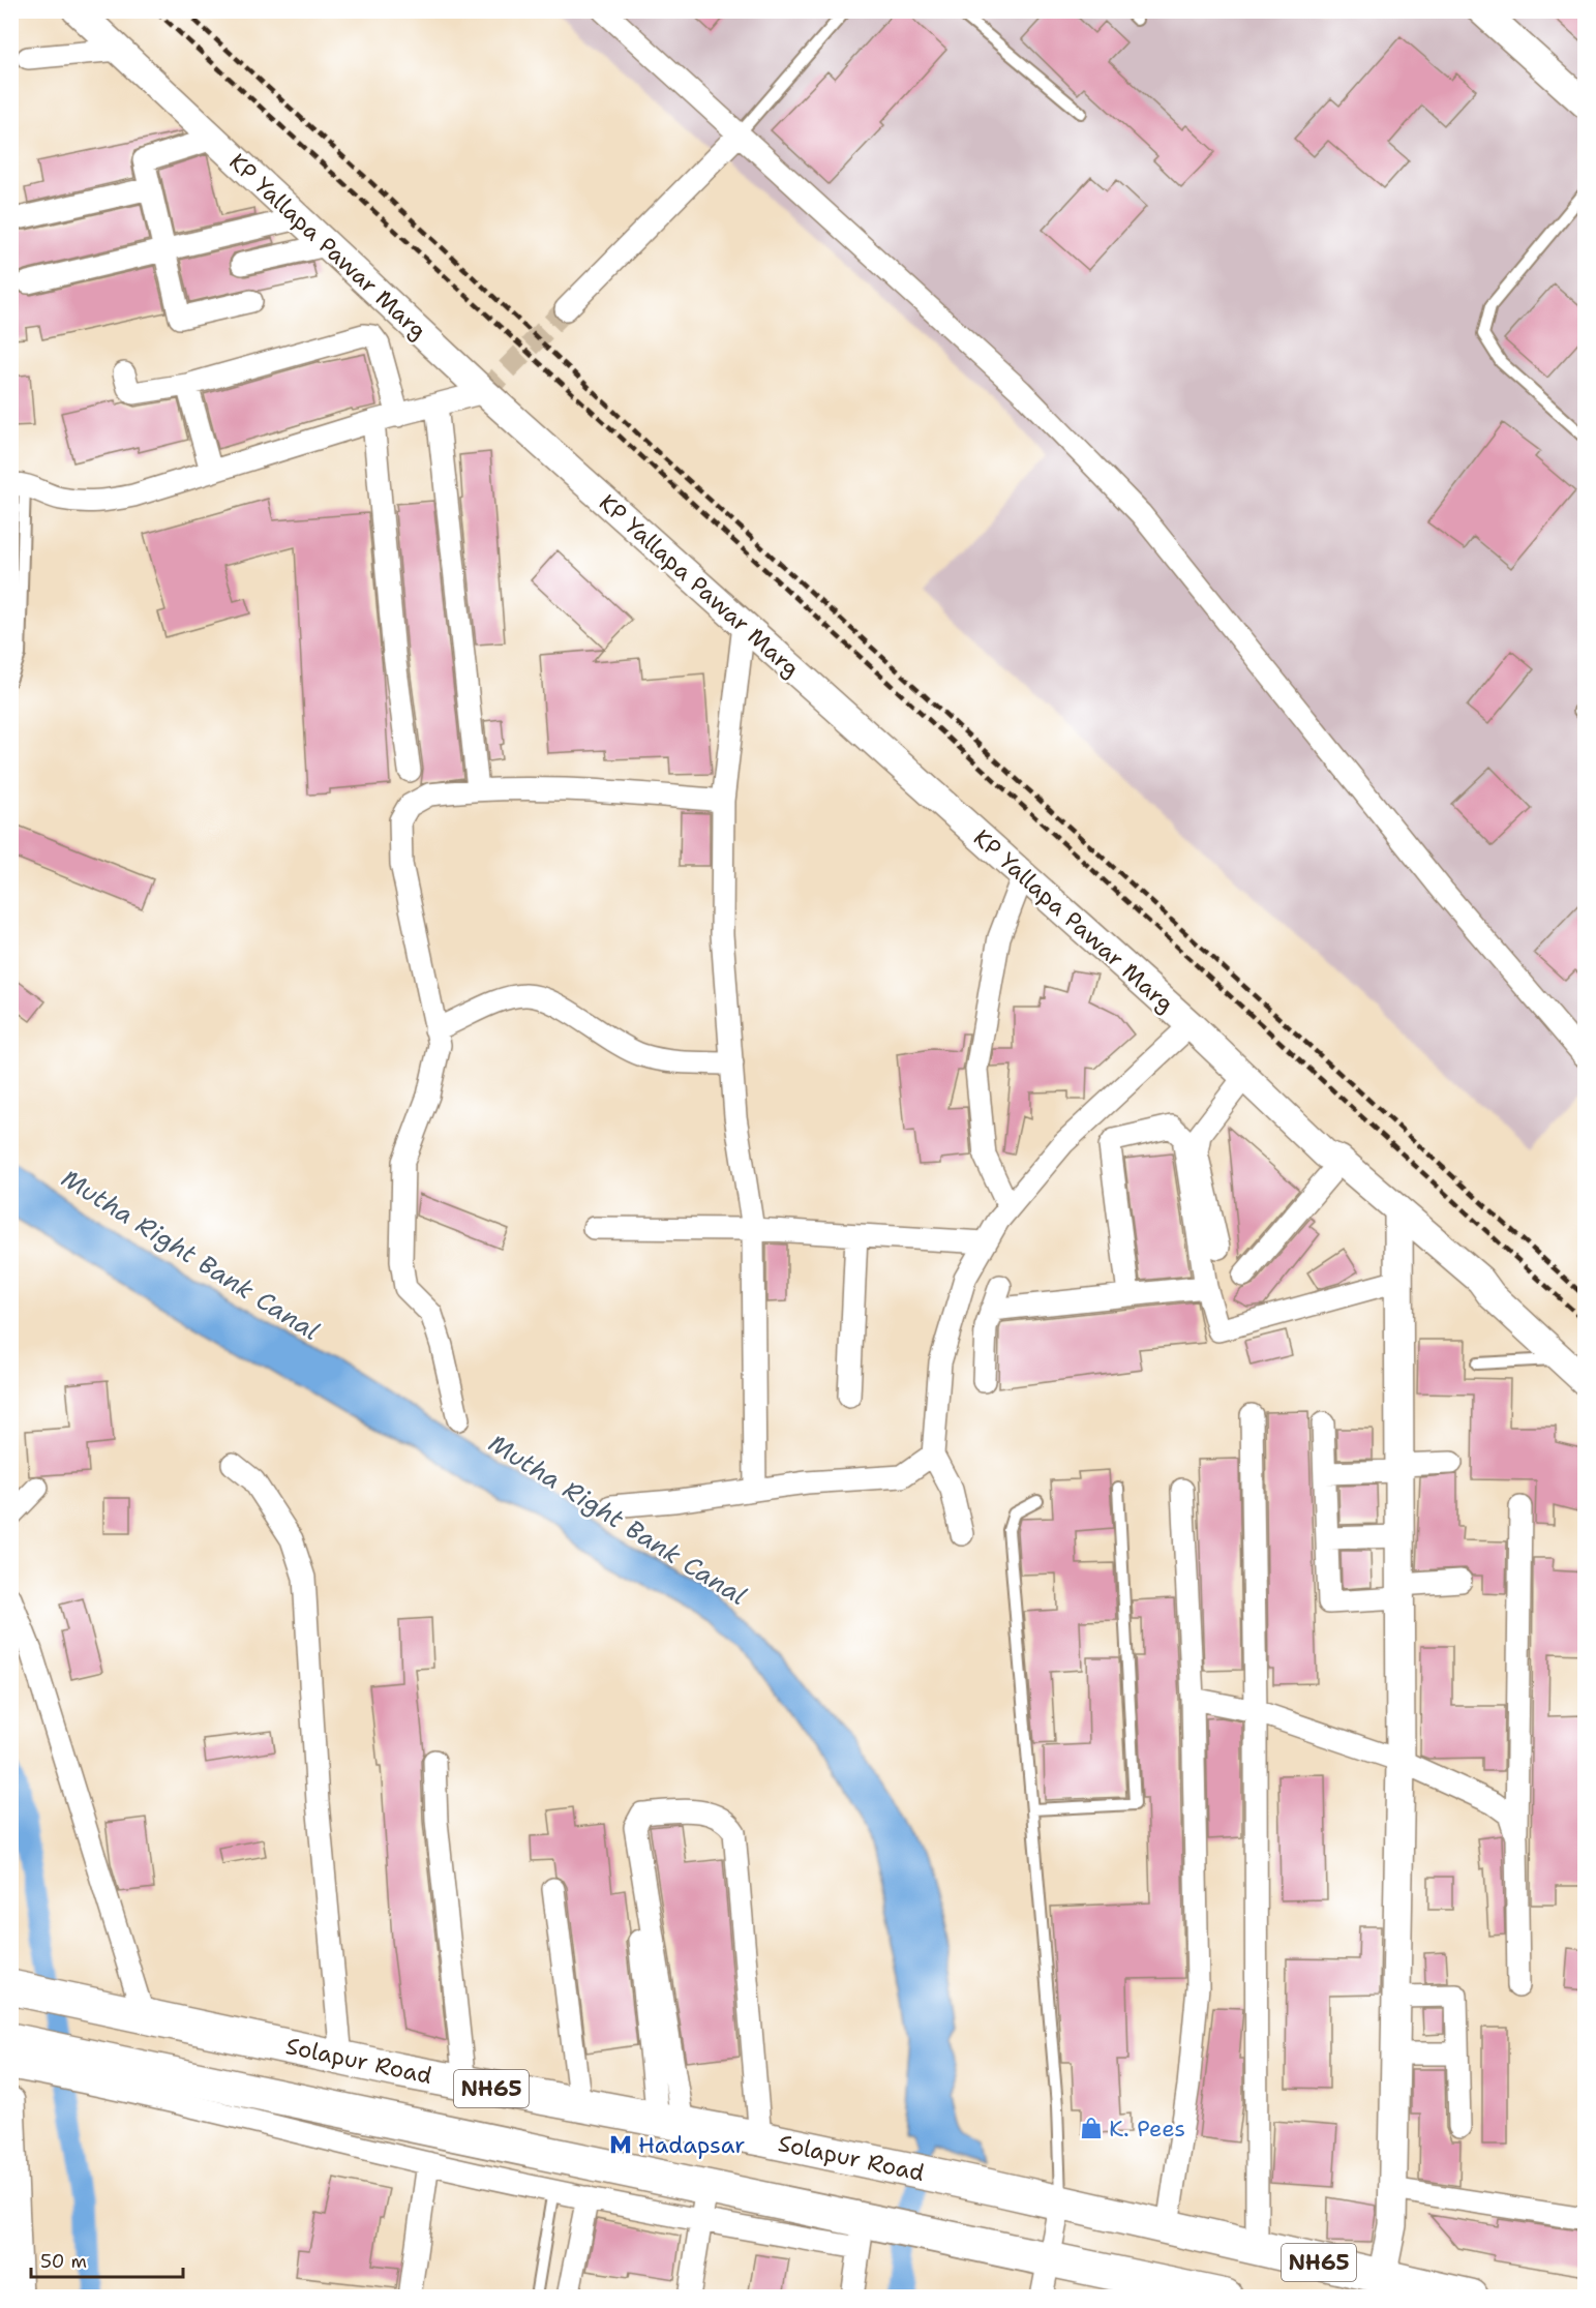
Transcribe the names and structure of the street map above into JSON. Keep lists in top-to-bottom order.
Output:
{
  "streets": {
    "highway": ["Solapur Road", "NH65"],
    "street": ["KP Yallapa Pawar Marg"]
  },
  "water": ["Mutha Right Bank Canal"],
  "places": {
    "shop": ["K. Pees"],
    "metro station": ["Hadapsar"]
  },
  "scale_bar": "50 m"
}
